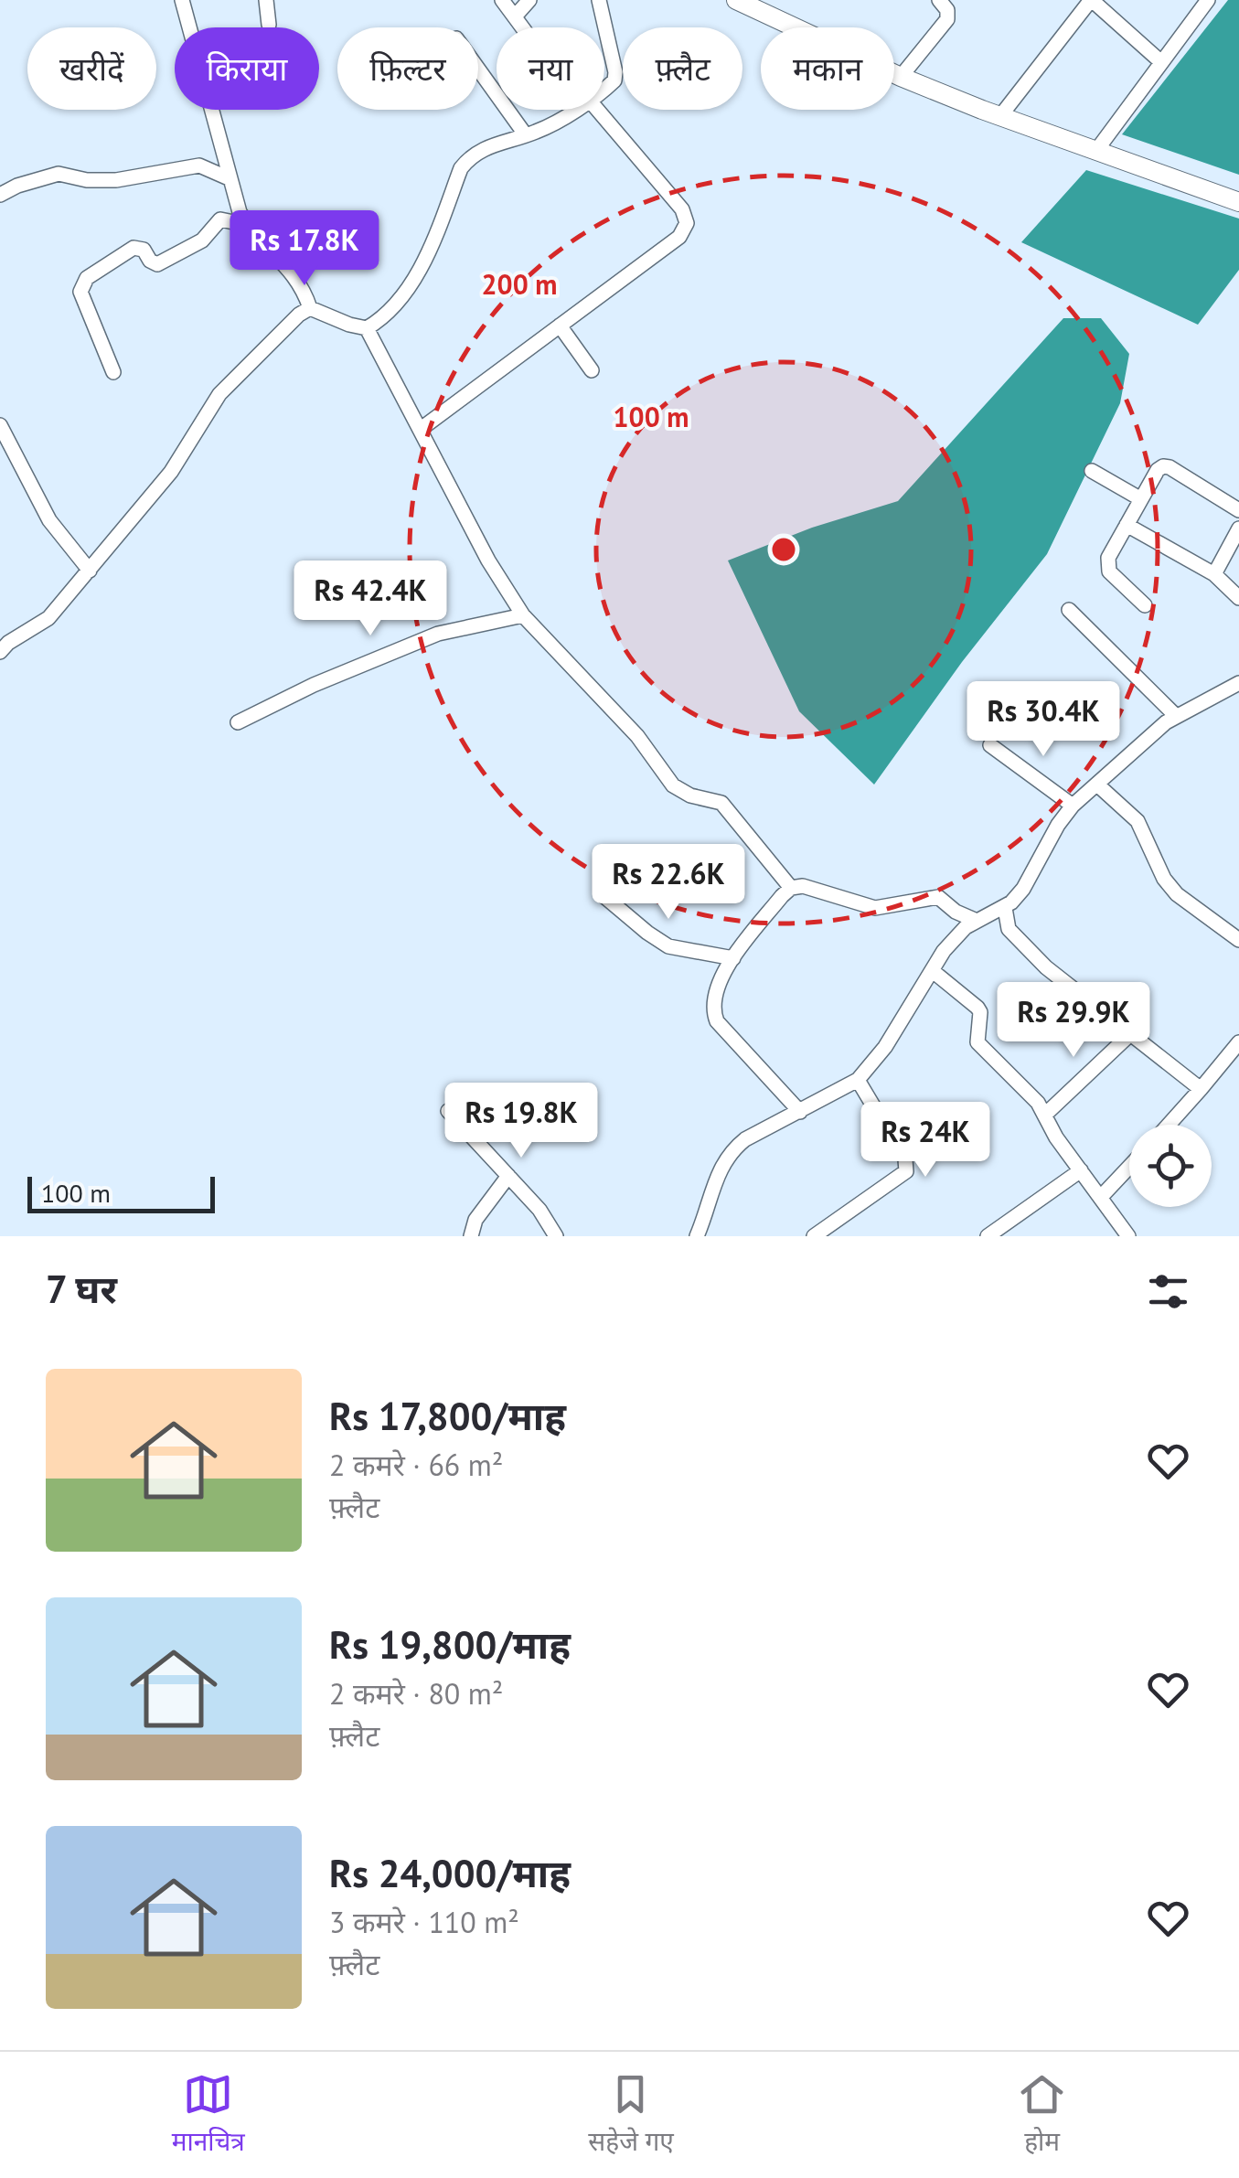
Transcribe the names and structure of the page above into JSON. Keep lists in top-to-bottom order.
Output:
{
  "scale_bar": "100 m",
  "page": {
    "chip": [
      "खरीदें",
      "किराया",
      "फ़िल्टर",
      "नया",
      "फ़्लैट",
      "मकान"
    ],
    "price": [
      "Rs 17.8K",
      "Rs 42.4K",
      "Rs 30.4K",
      "Rs 22.6K",
      "Rs 29.9K",
      "Rs 19.8K",
      "Rs 24K"
    ],
    "scale": "100 m",
    "heading": "7 घर",
    "list": [
      {
        "name": "Rs 17,800/माह",
        "note": "2 कमरे · 66 m² · फ़्लैट"
      },
      {
        "name": "Rs 19,800/माह",
        "note": "2 कमरे · 80 m² · फ़्लैट"
      },
      {
        "name": "Rs 24,000/माह",
        "note": "3 कमरे · 110 m² · फ़्लैट"
      }
    ],
    "tabs": ["मानचित्र", "सहेजे गए", "होम"]
  },
  "rings": ["200 m", "100 m"]
}
